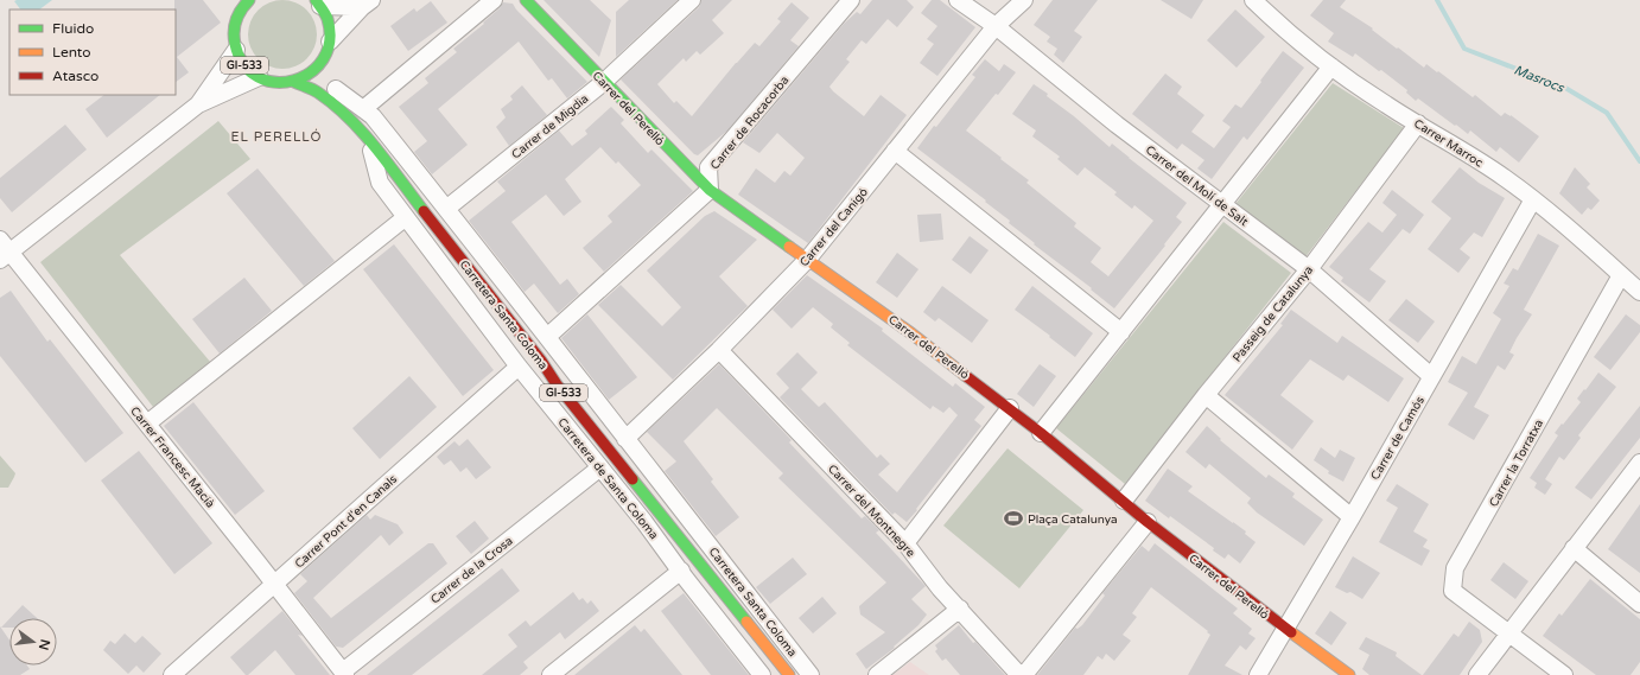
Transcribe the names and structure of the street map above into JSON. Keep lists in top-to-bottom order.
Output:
{
  "streets": {
    "street": [
      "GI-533",
      "Carrer del Perelló",
      "Carrer de Rocacorba",
      "Carrer de Migdia",
      "Carrer Marroc",
      "Carrer del Molí de Salt",
      "Carrer del Canigó",
      "Passeig de Catalunya",
      "Carretera Santa Coloma",
      "Carrer de Camós",
      "Carrer Francesc Macià",
      "Carrer la Torratxa",
      "Carretera de Santa Coloma",
      "Carrer del Montnegre",
      "Carrer Pont d'en Canals",
      "Carrer de la Crosa"
    ]
  },
  "crossings": [
    ["GI-533", "Carretera Santa Coloma"],
    ["Carrer del Perelló", "Carrer de Rocacorba"],
    ["Carrer del Perelló", "Carrer de Migdia"],
    ["Carrer del Perelló", "Carrer del Canigó"],
    ["Carrer del Perelló", "Passeig de Catalunya"],
    ["Carrer del Perelló", "Carrer de Camós"],
    ["Carrer de Migdia", "Carretera Santa Coloma"],
    ["Carrer Marroc", "Passeig de Catalunya"],
    ["Carrer Marroc", "Carrer de Camós"],
    ["Carrer Marroc", "Carrer la Torratxa"],
    ["Carrer del Molí de Salt", "Carrer del Canigó"],
    ["Carrer del Molí de Salt", "Passeig de Catalunya"],
    ["Carrer del Molí de Salt", "Carrer de Camós"],
    ["Carrer del Canigó", "Carretera Santa Coloma"],
    ["Carrer del Canigó", "Carrer del Montnegre"],
    ["Carretera Santa Coloma", "Carretera de Santa Coloma"],
    ["Carrer Francesc Macià", "Carrer Pont d'en Canals"],
    ["Carrer Francesc Macià", "Carrer de la Crosa"],
    ["Carretera de Santa Coloma", "Carrer Pont d'en Canals"],
    ["Carretera de Santa Coloma", "Carrer de la Crosa"]
  ],
  "districts": ["EL PERELLÓ"],
  "water": ["Masrocs"],
  "places": {
    "sports": ["Plaça Catalunya"]
  },
  "legend": ["Fluido", "Lento", "Atasco"],
  "north": "right"
}
